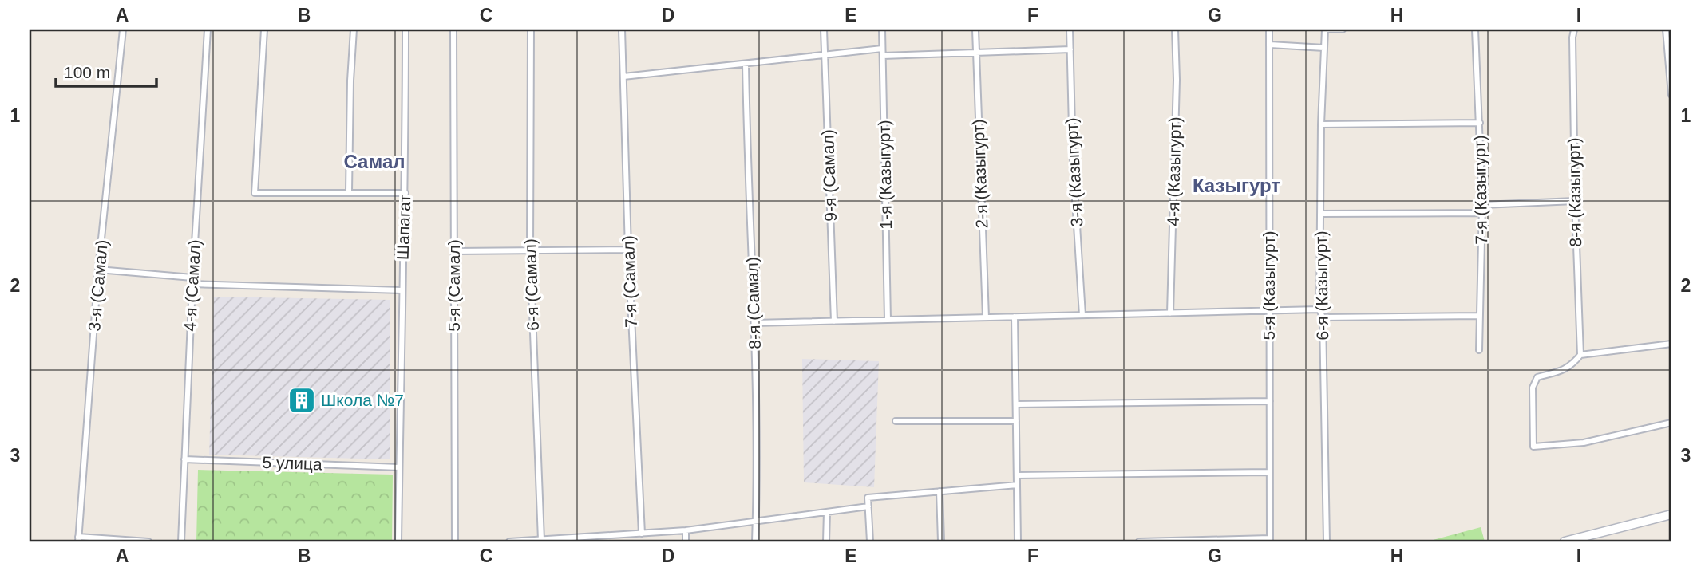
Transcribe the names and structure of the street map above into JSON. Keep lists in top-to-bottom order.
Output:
{
  "streets": {
    "street": [
      "4-я (Казыгурт)",
      "3-я (Казыгурт)",
      "2-я (Казыгурт)",
      "1-я (Казыгурт)",
      "9-я (Самал)",
      "7-я (Казыгурт)",
      "8-я (Казыгурт)",
      "Шапагат",
      "7-я (Самал)",
      "6-я (Самал)",
      "3-я (Самал)",
      "4-я (Самал)",
      "5-я (Самал)",
      "5-я (Казыгурт)",
      "6-я (Казыгурт)",
      "8-я (Самал)",
      "5 улица"
    ]
  },
  "crossings": [
    ["Шапагат", "5 улица"],
    ["4-я (Самал)", "5 улица"]
  ],
  "districts": ["Самал", "Казыгурт"],
  "places": {
    "building": ["Школа №7"]
  },
  "scale_bar": "100 m",
  "grid": {
    "columns": [
      "A",
      "B",
      "C",
      "D",
      "E",
      "F",
      "G",
      "H",
      "I"
    ],
    "rows": ["1", "2", "3"]
  }
}
